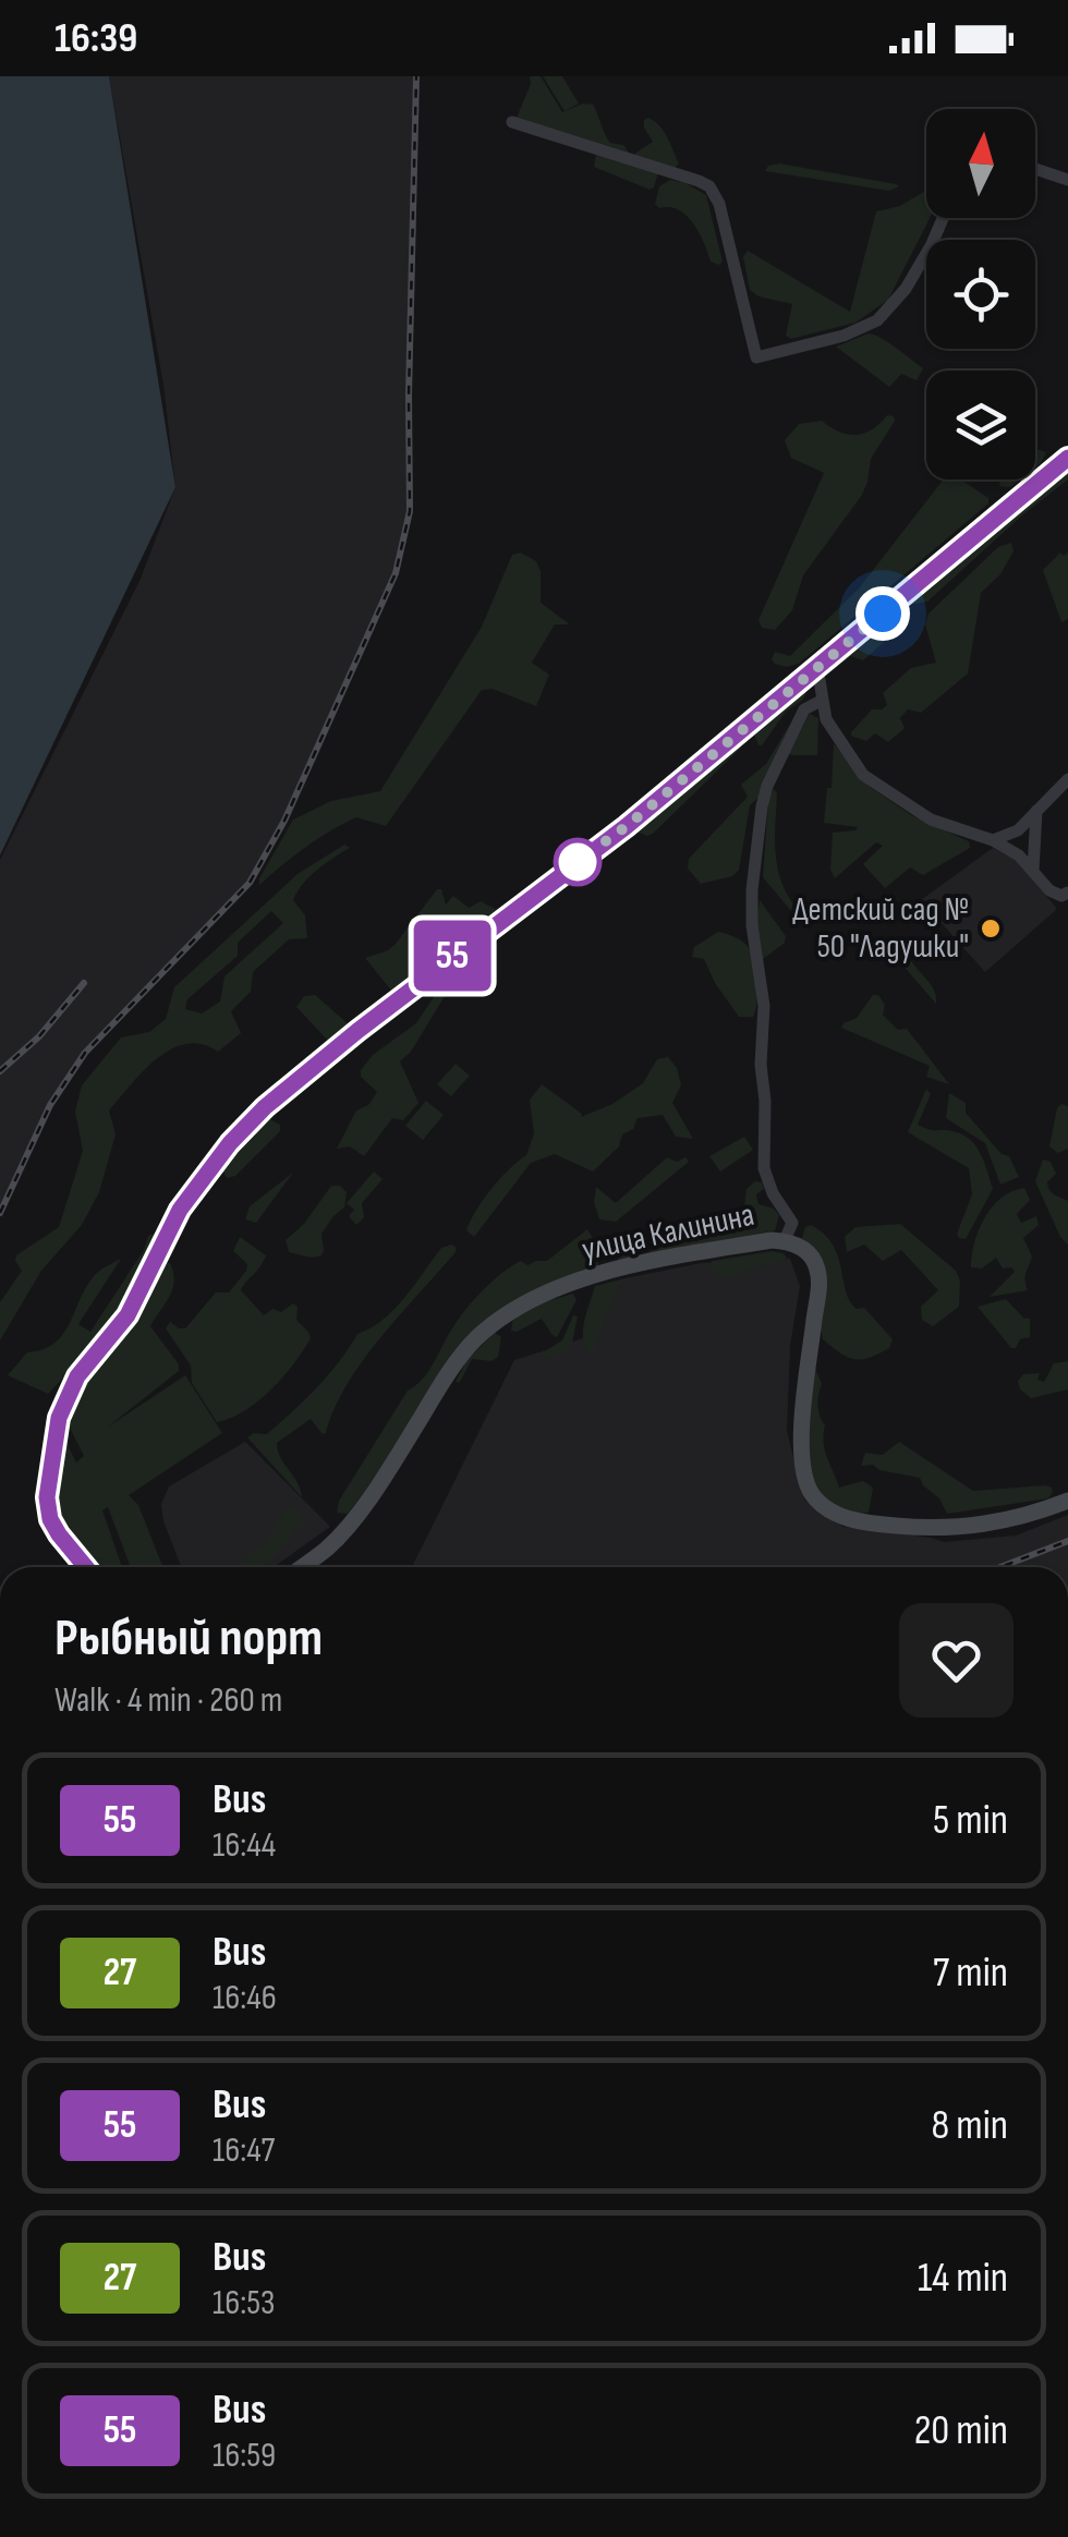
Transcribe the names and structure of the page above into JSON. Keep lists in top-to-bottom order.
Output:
{
  "streets": {
    "main road": ["улица Калинина"]
  },
  "places": ["Детский сад № 50 \"Ладушки\""],
  "lines": ["bus line 55"],
  "north": "top",
  "page": {
    "status": "16:39",
    "on_map": "55",
    "heading": ["Рыбный порт", "Walk · 4 min · 260 m"],
    "list": [
      {
        "mark": "55",
        "name": "Bus",
        "note": "16:44",
        "value": "5 min"
      },
      {
        "mark": "27",
        "name": "Bus",
        "note": "16:46",
        "value": "7 min"
      },
      {
        "mark": "55",
        "name": "Bus",
        "note": "16:47",
        "value": "8 min"
      },
      {
        "mark": "27",
        "name": "Bus",
        "note": "16:53",
        "value": "14 min"
      },
      {
        "mark": "55",
        "name": "Bus",
        "note": "16:59",
        "value": "20 min"
      }
    ]
  }
}
